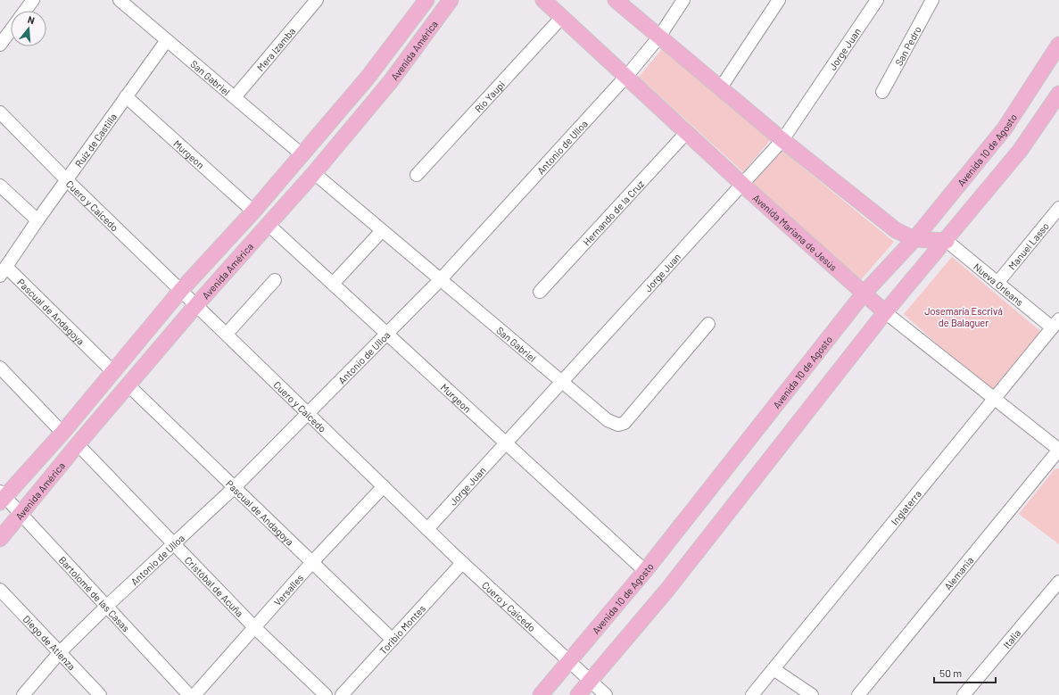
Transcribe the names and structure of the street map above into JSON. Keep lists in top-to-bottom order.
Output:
{
  "streets": {
    "main road": ["Avenida América", "Avenida 10 de Agosto", "Avenida Mariana de Jesús"],
    "street": [
      "San Pedro",
      "Mera Izamba",
      "Jorge Juan",
      "San Gabriel",
      "Río Yaupi",
      "Ruíz de Castilla",
      "Antonio de Ulloa",
      "Murgeon",
      "Cuero y Caicedo",
      "Hernando de la Cruz",
      "Manuel Lasso",
      "Nueva Orleans",
      "Pascual de Andagoya",
      "Inglaterra",
      "Alemania",
      "Cristóbal de Acuña",
      "Versalles",
      "Bartolomé de las Casas",
      "Toribio Montes",
      "Italia",
      "Diego de Atienza"
    ]
  },
  "crossings": [
    ["Mera Izamba", "San Gabriel"],
    ["Jorge Juan", "San Gabriel"],
    ["Jorge Juan", "Murgeon"],
    ["Jorge Juan", "Cuero y Caicedo"],
    ["Jorge Juan", "Avenida Mariana de Jesús"],
    ["Avenida América", "San Gabriel"],
    ["Avenida América", "Murgeon"],
    ["Avenida América", "Cuero y Caicedo"],
    ["Avenida América", "Pascual de Andagoya"],
    ["Avenida América", "Cristóbal de Acuña"],
    ["Avenida América", "Bartolomé de las Casas"],
    ["San Gabriel", "Ruíz de Castilla"],
    ["San Gabriel", "Antonio de Ulloa"],
    ["Río Yaupi", "Avenida Mariana de Jesús"],
    ["Ruíz de Castilla", "Murgeon"],
    ["Ruíz de Castilla", "Cuero y Caicedo"],
    ["Ruíz de Castilla", "Pascual de Andagoya"],
    ["Antonio de Ulloa", "Murgeon"],
    ["Antonio de Ulloa", "Cuero y Caicedo"],
    ["Antonio de Ulloa", "Avenida Mariana de Jesús"],
    ["Antonio de Ulloa", "Pascual de Andagoya"],
    ["Antonio de Ulloa", "Cristóbal de Acuña"],
    ["Antonio de Ulloa", "Bartolomé de las Casas"],
    ["Antonio de Ulloa", "Diego de Atienza"],
    ["Avenida 10 de Agosto", "Murgeon"],
    ["Avenida 10 de Agosto", "Cuero y Caicedo"],
    ["Avenida 10 de Agosto", "Avenida Mariana de Jesús"],
    ["Cuero y Caicedo", "Versalles"],
    ["Cuero y Caicedo", "Toribio Montes"],
    ["Hernando de la Cruz", "Avenida Mariana de Jesús"],
    ["Avenida Mariana de Jesús", "Inglaterra"],
    ["Avenida Mariana de Jesús", "Alemania"],
    ["Manuel Lasso", "Nueva Orleans"],
    ["Nueva Orleans", "Inglaterra"],
    ["Pascual de Andagoya", "Versalles"],
    ["Pascual de Andagoya", "Toribio Montes"],
    ["Cristóbal de Acuña", "Versalles"]
  ],
  "parks": ["Josemaría Escrivá de Balaguer"],
  "scale_bar": "50 m",
  "north": "top"
}
